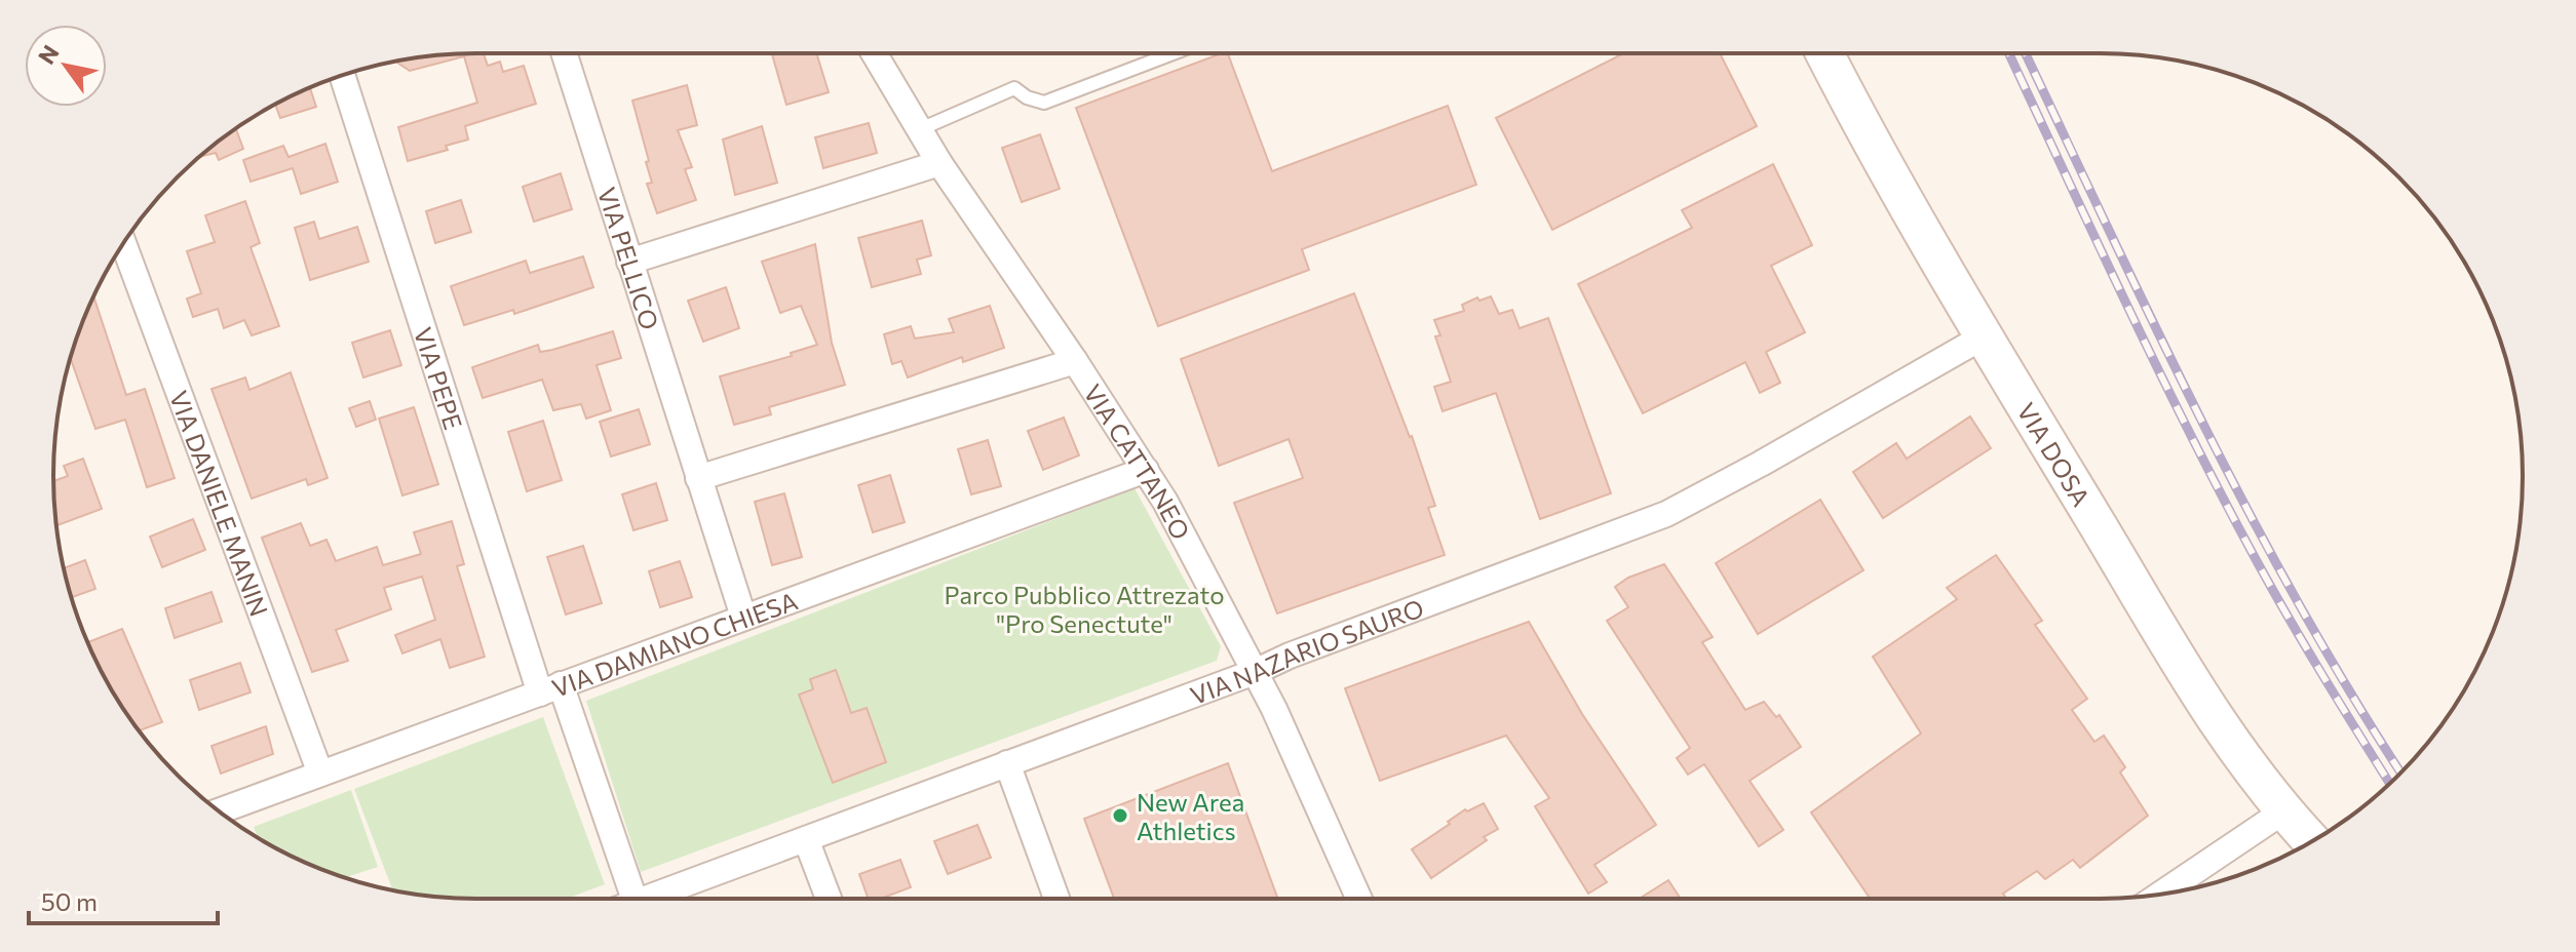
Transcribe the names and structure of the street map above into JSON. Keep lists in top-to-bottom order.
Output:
{
  "streets": {
    "street": [
      "VIA PELLICO",
      "VIA PEPE",
      "VIA DOSA",
      "VIA CATTANEO",
      "VIA DANIELE MANIN",
      "VIA DAMIANO CHIESA",
      "VIA NAZARIO SAURO"
    ]
  },
  "crossings": [
    ["VIA PELLICO", "VIA DAMIANO CHIESA"],
    ["VIA PEPE", "VIA DAMIANO CHIESA"],
    ["VIA DOSA", "VIA NAZARIO SAURO"],
    ["VIA CATTANEO", "VIA DAMIANO CHIESA"],
    ["VIA CATTANEO", "VIA NAZARIO SAURO"],
    ["VIA DANIELE MANIN", "VIA DAMIANO CHIESA"]
  ],
  "parks": ["Parco Pubblico Attrezato \"Pro Senectute\""],
  "places": ["New Area Athletics"],
  "scale_bar": "50 m",
  "north": "top left"
}
